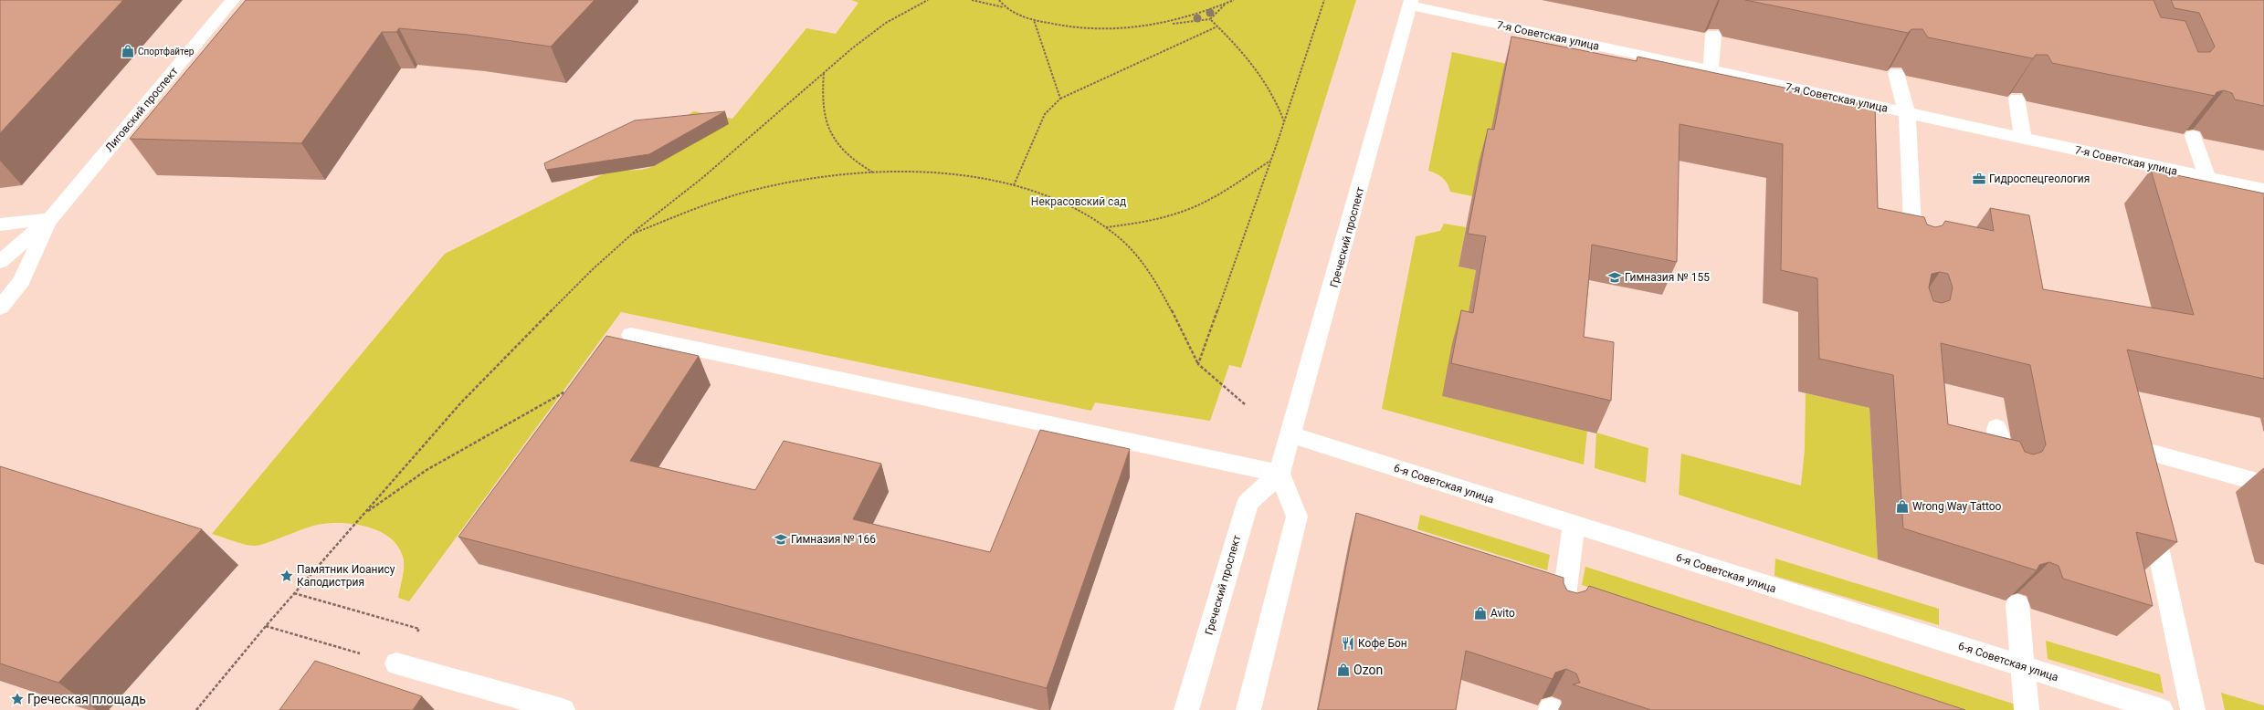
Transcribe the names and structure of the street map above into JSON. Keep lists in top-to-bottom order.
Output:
{
  "streets": {
    "street": [
      "7-я Советская улица",
      "Лиговский проспект",
      "Греческий проспект",
      "6-я Советская улица"
    ]
  },
  "crossings": [
    ["7-я Советская улица", "Греческий проспект"],
    ["Греческий проспект", "6-я Советская улица"]
  ],
  "parks": ["Некрасовский сад"],
  "places": {
    "shop": [
      "Спортфайтер",
      "Wrong Way Tattoo",
      "Avito",
      "Ozon"
    ],
    "office": ["Гидроспецгеология"],
    "school or university": ["Гимназия № 155", "Гимназия № 166"],
    "place": ["Памятник Иоанису Каподистрия", "Греческая площадь"],
    "restaurant": ["Кофе Бон"]
  }
}
